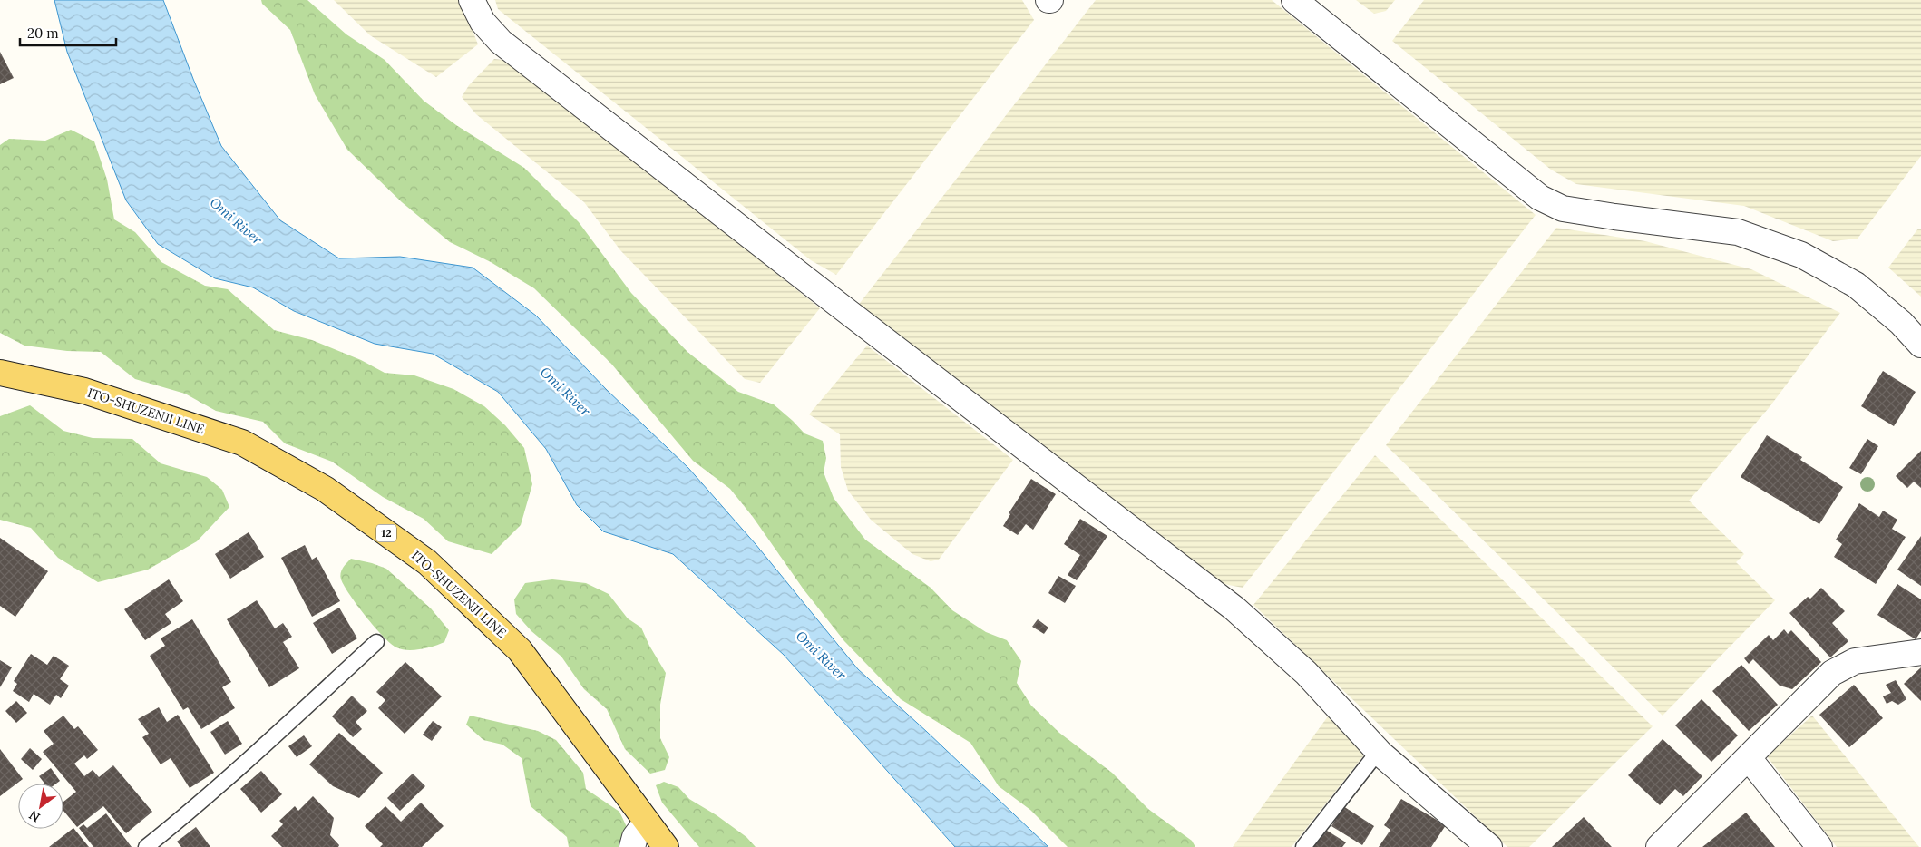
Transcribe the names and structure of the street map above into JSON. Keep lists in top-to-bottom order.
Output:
{
  "streets": {
    "main road": ["ITO-SHUZENJI LINE", "12"]
  },
  "water": ["Omi River"],
  "scale_bar": "20 m",
  "north": "bottom left"
}
